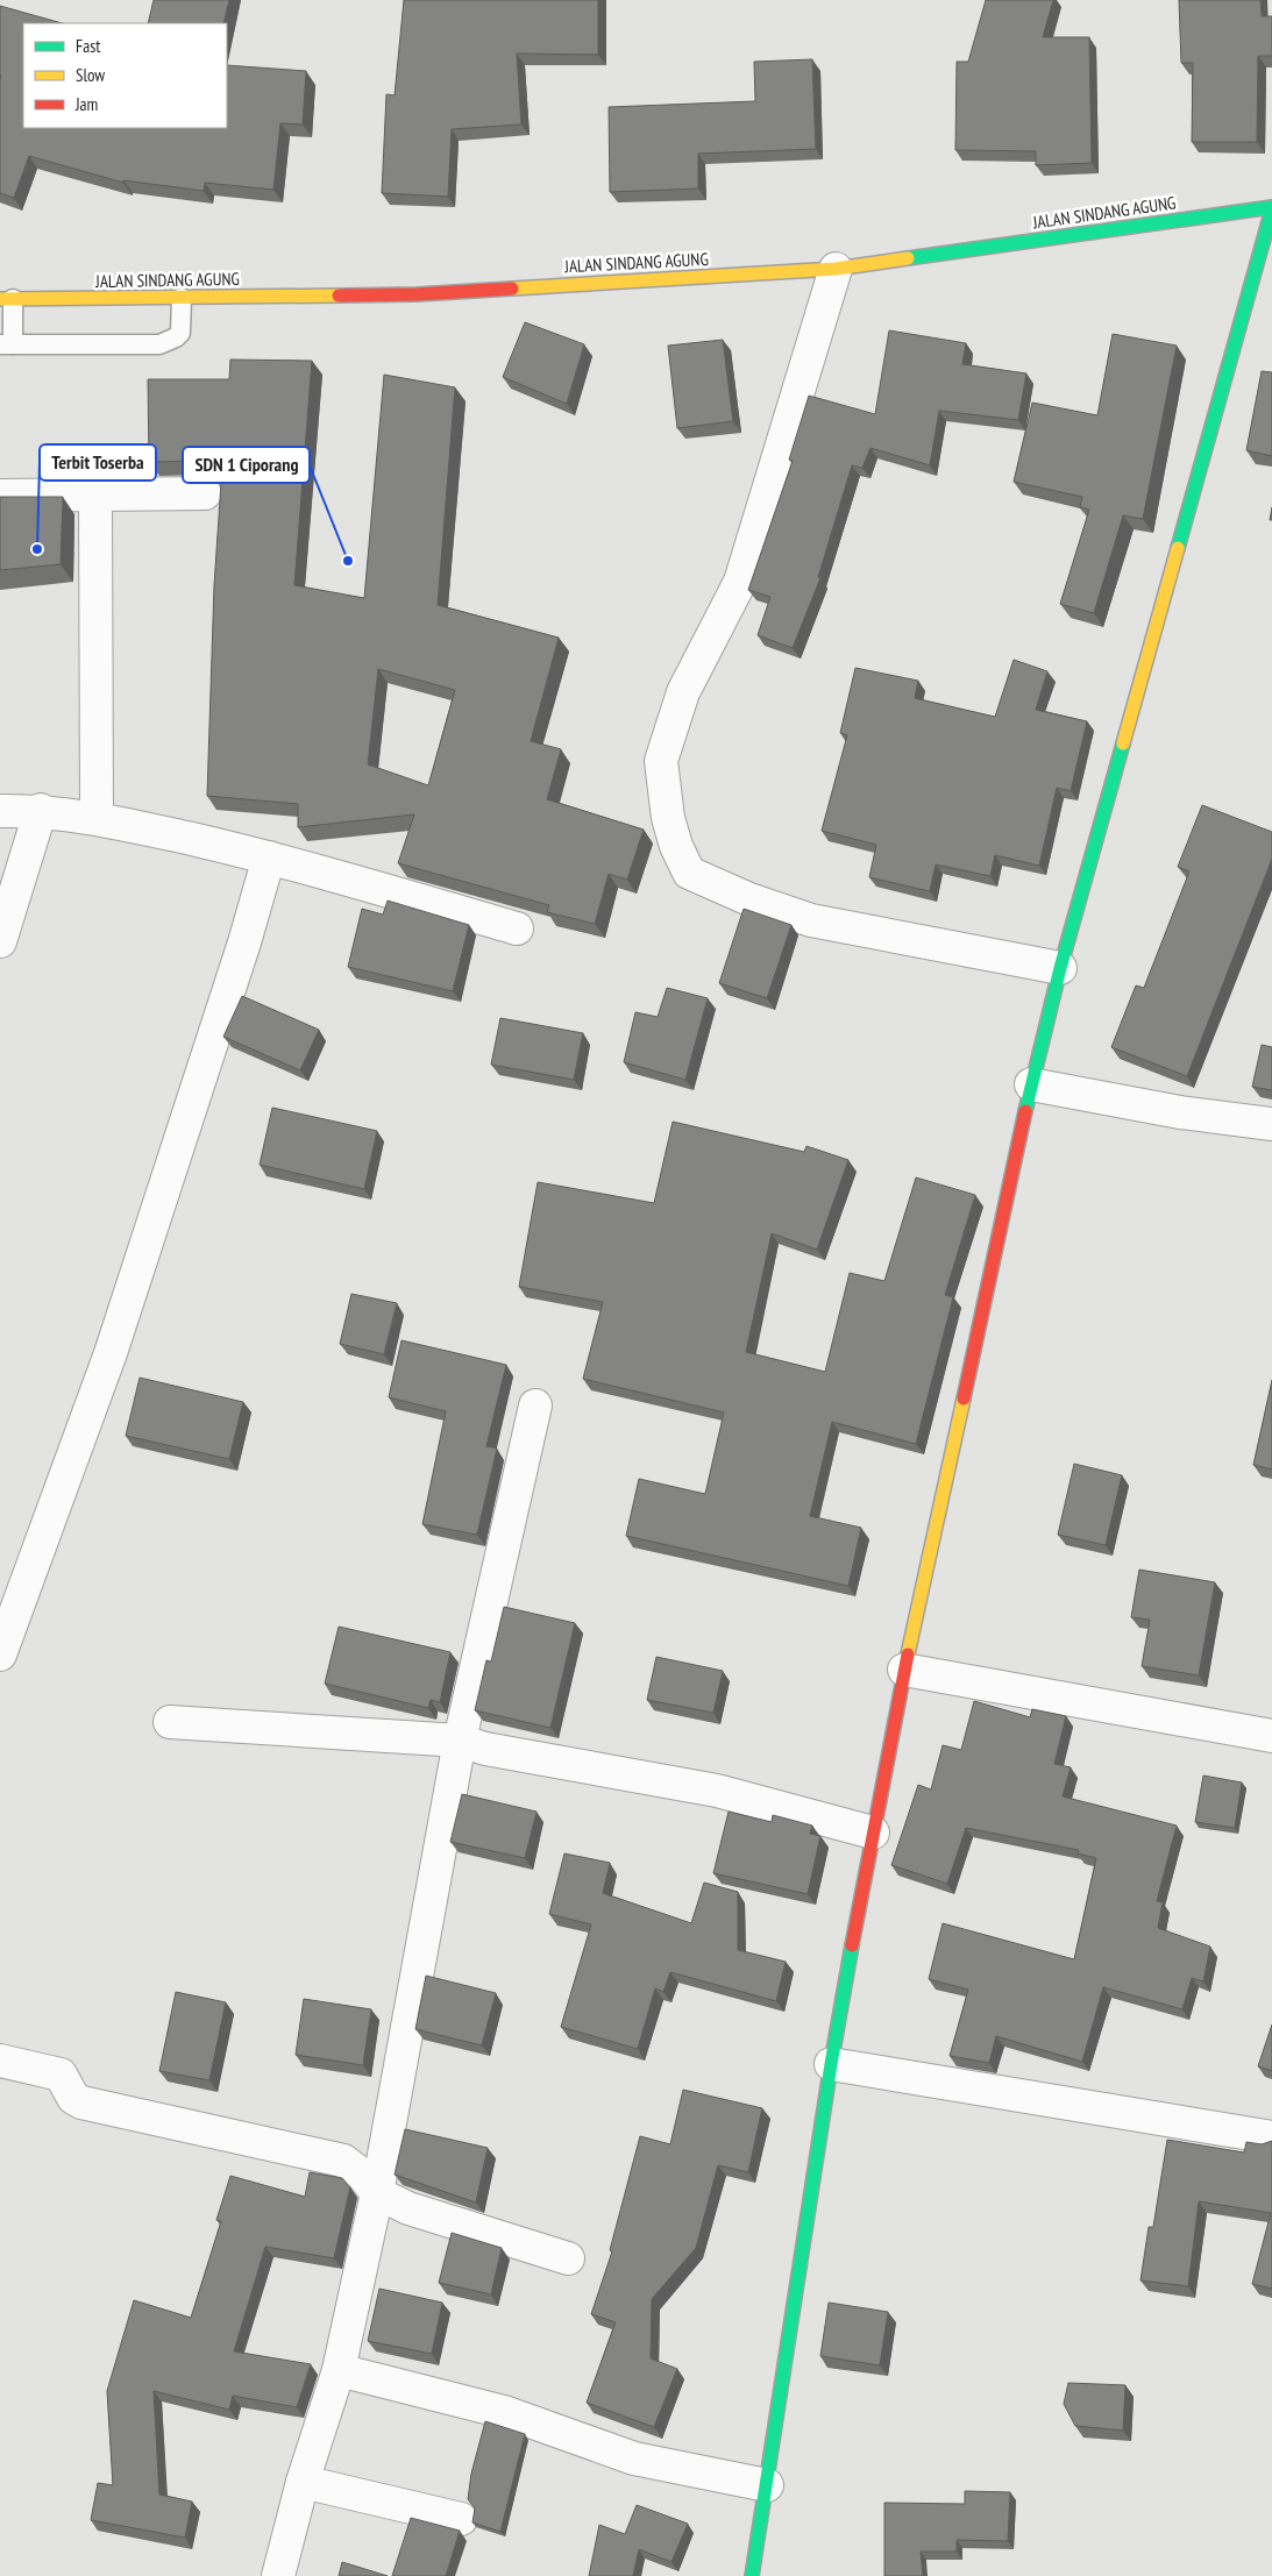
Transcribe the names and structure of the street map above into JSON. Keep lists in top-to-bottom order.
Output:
{
  "streets": {
    "street": ["JALAN SINDANG AGUNG"]
  },
  "places": ["Terbit Toserba", "SDN 1 Ciporang"],
  "legend": ["Fast", "Slow", "Jam"]
}
